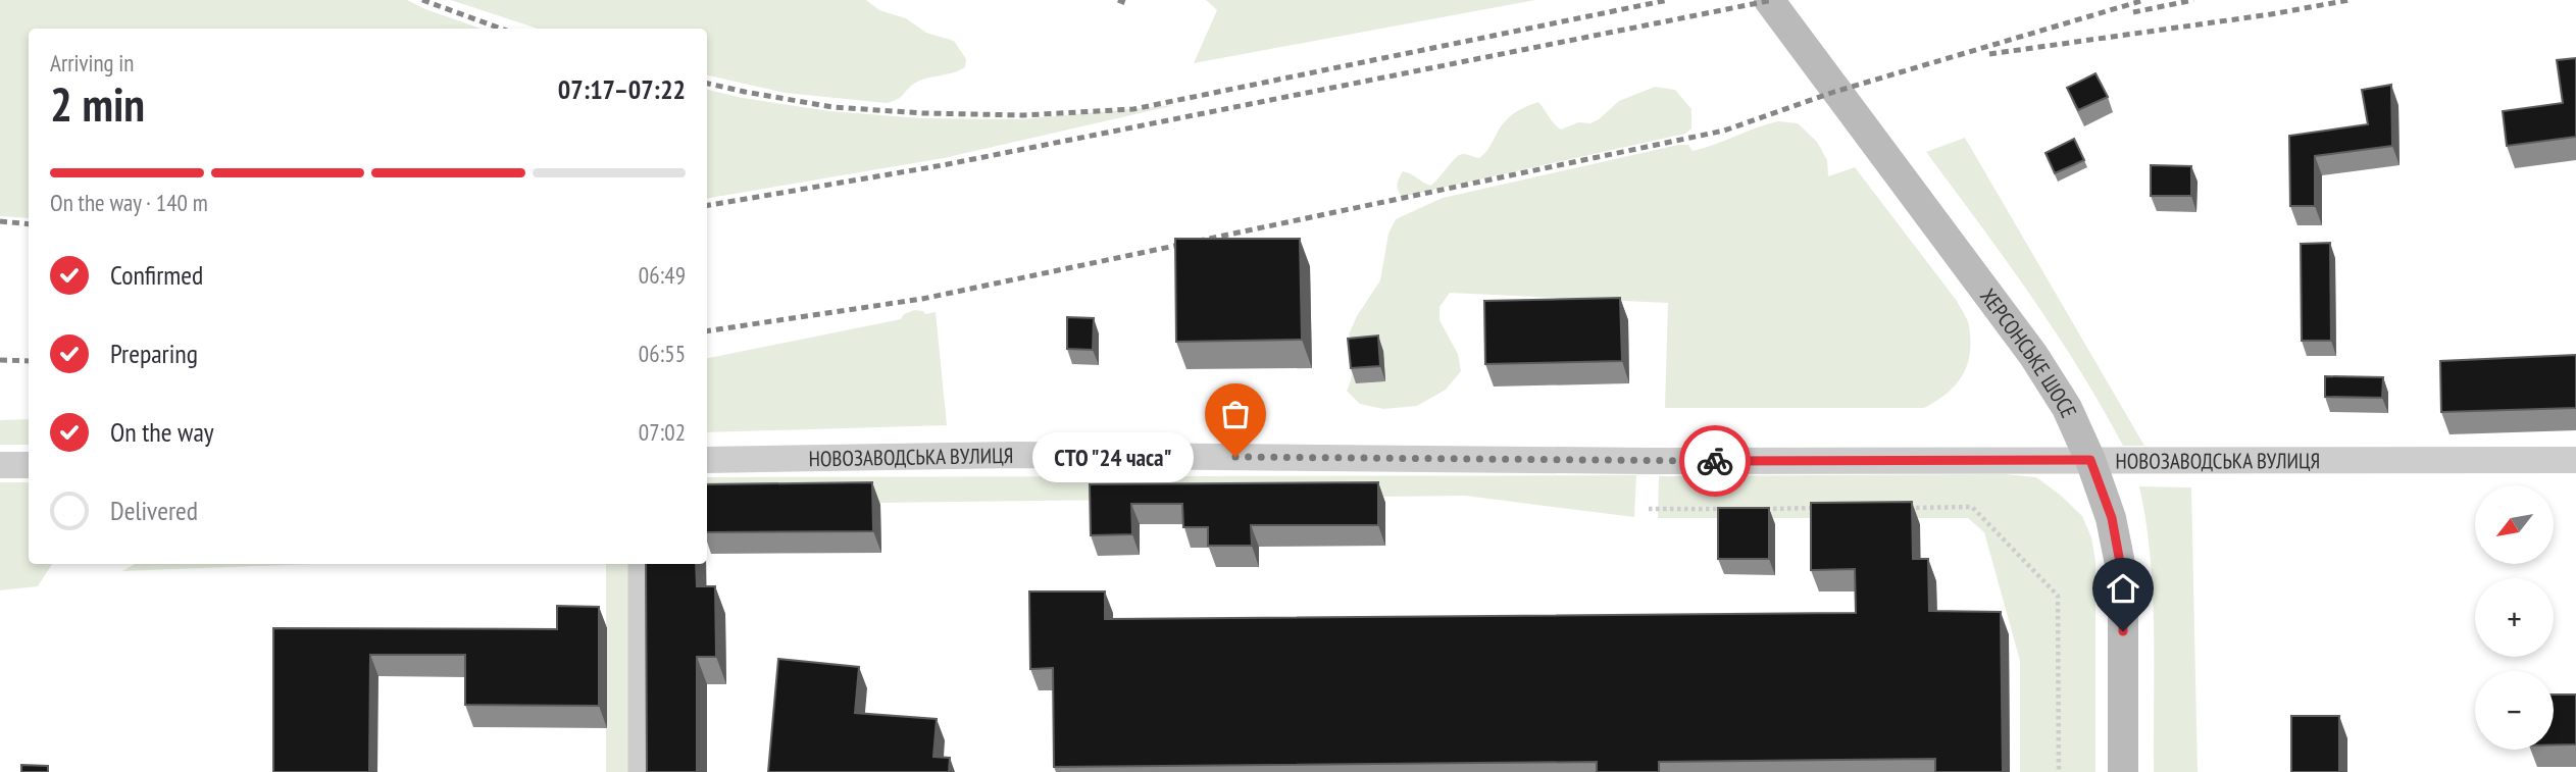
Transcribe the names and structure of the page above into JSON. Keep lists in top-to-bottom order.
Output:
{
  "streets": {
    "main road": ["ХЕРСОНСЬКЕ ШОСЕ"],
    "street": ["НОВОЗАВОДСЬКА ВУЛИЦЯ"]
  },
  "crossings": [
    ["ХЕРСОНСЬКЕ ШОСЕ", "НОВОЗАВОДСЬКА ВУЛИЦЯ"]
  ],
  "places": ["СТО \"24 часа\""],
  "north": "bottom left",
  "page": {
    "heading": ["2 min", "Arriving in", "07:17–07:22"],
    "bar": "On the way · 140 m",
    "list": [
      ["Confirmed", "06:49"],
      ["Preparing", "06:55"],
      ["On the way", "07:02"],
      "Delivered"
    ],
    "bubble": "СТО \"24 часа\"",
    "map_buttons": ["+", "−"]
  }
}
